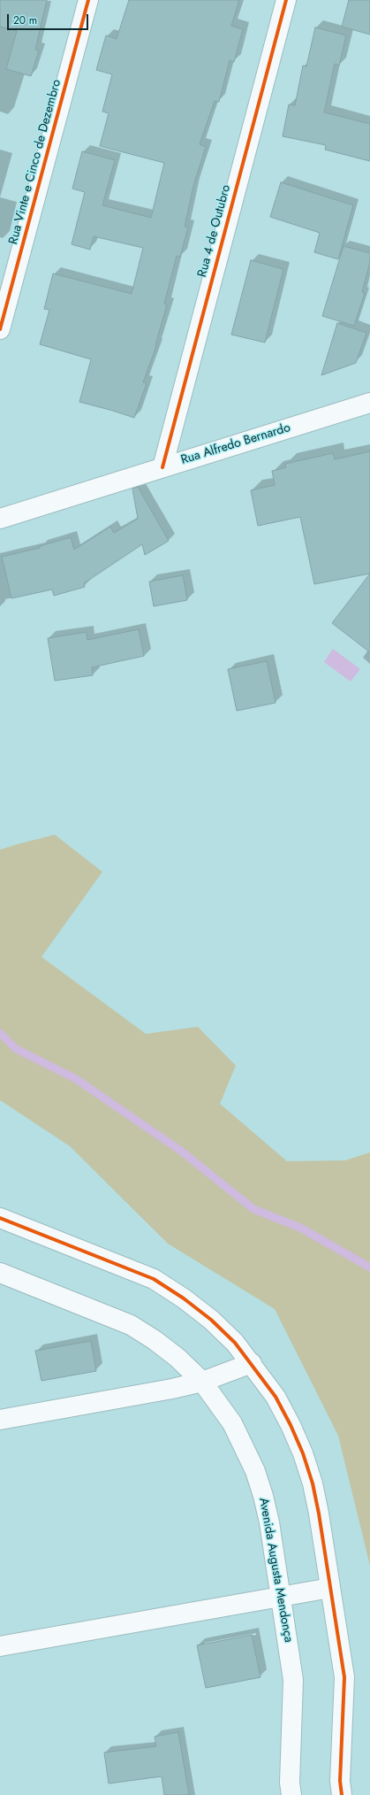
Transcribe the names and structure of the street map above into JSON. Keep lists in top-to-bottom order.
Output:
{
  "streets": {
    "street": [
      "Rua Vinte e Cinco de Dezembro",
      "Rua 4 de Outubro",
      "Rua Alfredo Bernardo",
      "Avenida Augusta Mendonça"
    ]
  },
  "crossings": [
    ["Rua 4 de Outubro", "Rua Alfredo Bernardo"]
  ],
  "scale_bar": "20 m"
}
